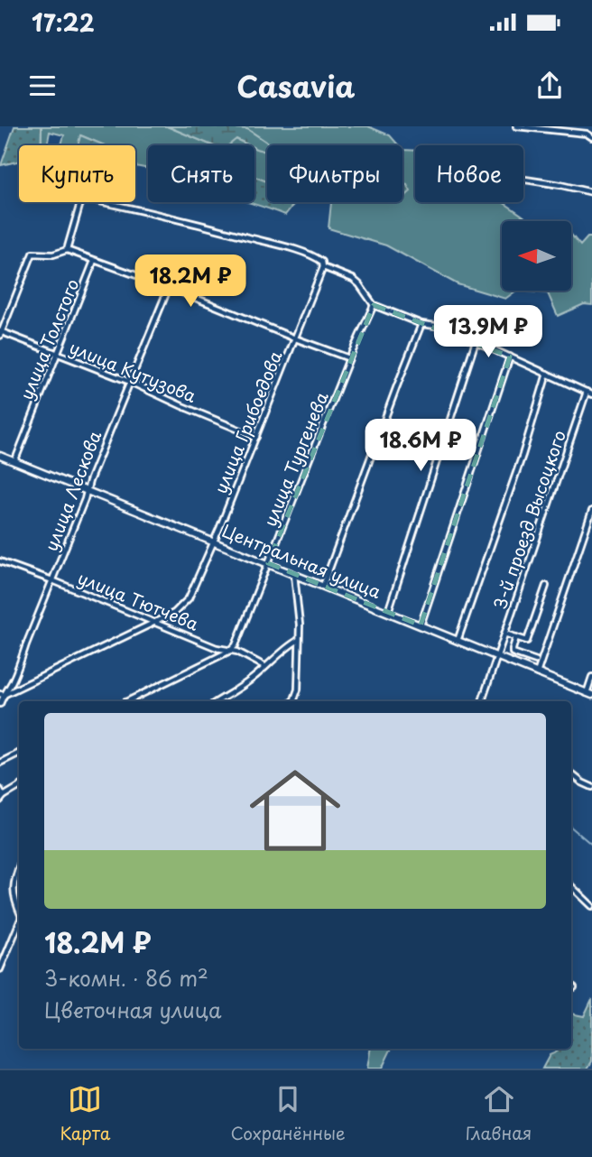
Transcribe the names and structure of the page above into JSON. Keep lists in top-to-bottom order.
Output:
{
  "streets": {
    "street": [
      "улица Толстого",
      "улица Кутузова",
      "улица Грибоедова",
      "улица Тургенева",
      "улица Лескова",
      "3-й проезд Высоцкого",
      "Центральная улица",
      "улица Тютчева"
    ]
  },
  "crossings": [
    ["улица Толстого", "улица Кутузова"],
    ["улица Толстого", "Центральная улица"],
    ["улица Кутузова", "улица Грибоедова"],
    ["улица Кутузова", "улица Лескова"],
    ["улица Грибоедова", "улица Лескова"],
    ["улица Грибоедова", "Центральная улица"],
    ["улица Грибоедова", "улица Тютчева"],
    ["улица Тургенева", "Центральная улица"],
    ["улица Тургенева", "улица Тютчева"],
    ["улица Лескова", "Центральная улица"],
    ["улица Лескова", "улица Тютчева"],
    ["3-й проезд Высоцкого", "Центральная улица"]
  ],
  "north": "left",
  "page": {
    "status": "17:22",
    "header": "Casavia",
    "chip": [
      "Купить",
      "Снять",
      "Фильтры",
      "Новое"
    ],
    "price": ["18.2M ₽", "13.9M ₽", "18.6M ₽"],
    "list": [
      {
        "name": "18.2M ₽",
        "note": "3-комн. · 86 m² · Цветочная улица"
      }
    ],
    "tabs": ["Карта", "Сохранённые", "Главная"]
  }
}
